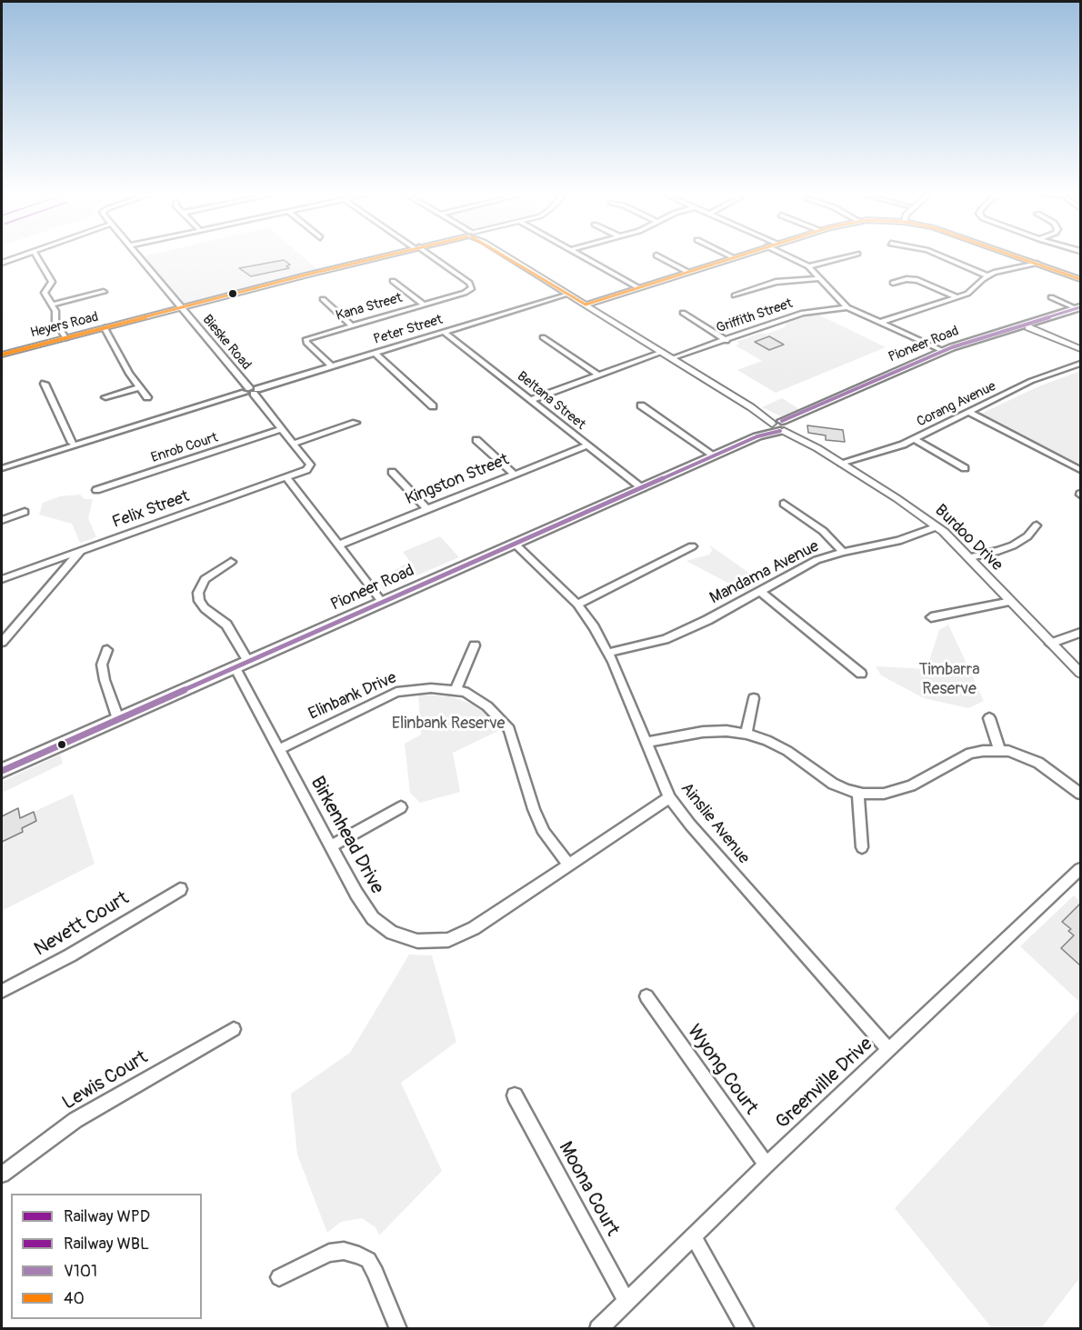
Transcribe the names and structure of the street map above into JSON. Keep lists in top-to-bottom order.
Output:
{
  "streets": {
    "main road": ["Pioneer Road"],
    "street": [
      "Kana Street",
      "Griffith Street",
      "Heyers Road",
      "Peter Street",
      "Bieske Road",
      "Beltana Street",
      "Corang Avenue",
      "Enrob Court",
      "Kingston Street",
      "Felix Street",
      "Burdoo Drive",
      "Mandama Avenue",
      "Elinbank Drive",
      "Ainslie Avenue",
      "Birkenhead Drive",
      "Nevett Court",
      "Wyong Court",
      "Lewis Court",
      "Greenville Drive",
      "Moona Court"
    ]
  },
  "crossings": [
    ["Kana Street", "Peter Street"],
    ["Griffith Street", "Burdoo Drive"],
    ["Heyers Road", "Bieske Road"],
    ["Peter Street", "Bieske Road"],
    ["Peter Street", "Beltana Street"],
    ["Peter Street", "Burdoo Drive"],
    ["Bieske Road", "Enrob Court"],
    ["Bieske Road", "Felix Street"],
    ["Pioneer Road", "Beltana Street"],
    ["Pioneer Road", "Burdoo Drive"],
    ["Pioneer Road", "Ainslie Avenue"],
    ["Pioneer Road", "Birkenhead Drive"],
    ["Beltana Street", "Kingston Street"],
    ["Corang Avenue", "Burdoo Drive"],
    ["Burdoo Drive", "Mandama Avenue"],
    ["Mandama Avenue", "Ainslie Avenue"],
    ["Elinbank Drive", "Birkenhead Drive"],
    ["Ainslie Avenue", "Birkenhead Drive"],
    ["Ainslie Avenue", "Greenville Drive"],
    ["Wyong Court", "Greenville Drive"],
    ["Greenville Drive", "Moona Court"]
  ],
  "parks": ["Timbarra Reserve", "Elinbank Reserve"],
  "lines": ["transit line 40", "transit line V101"],
  "legend": [
    "Railway WPD",
    "Railway WBL",
    "V101",
    "40"
  ]
}
